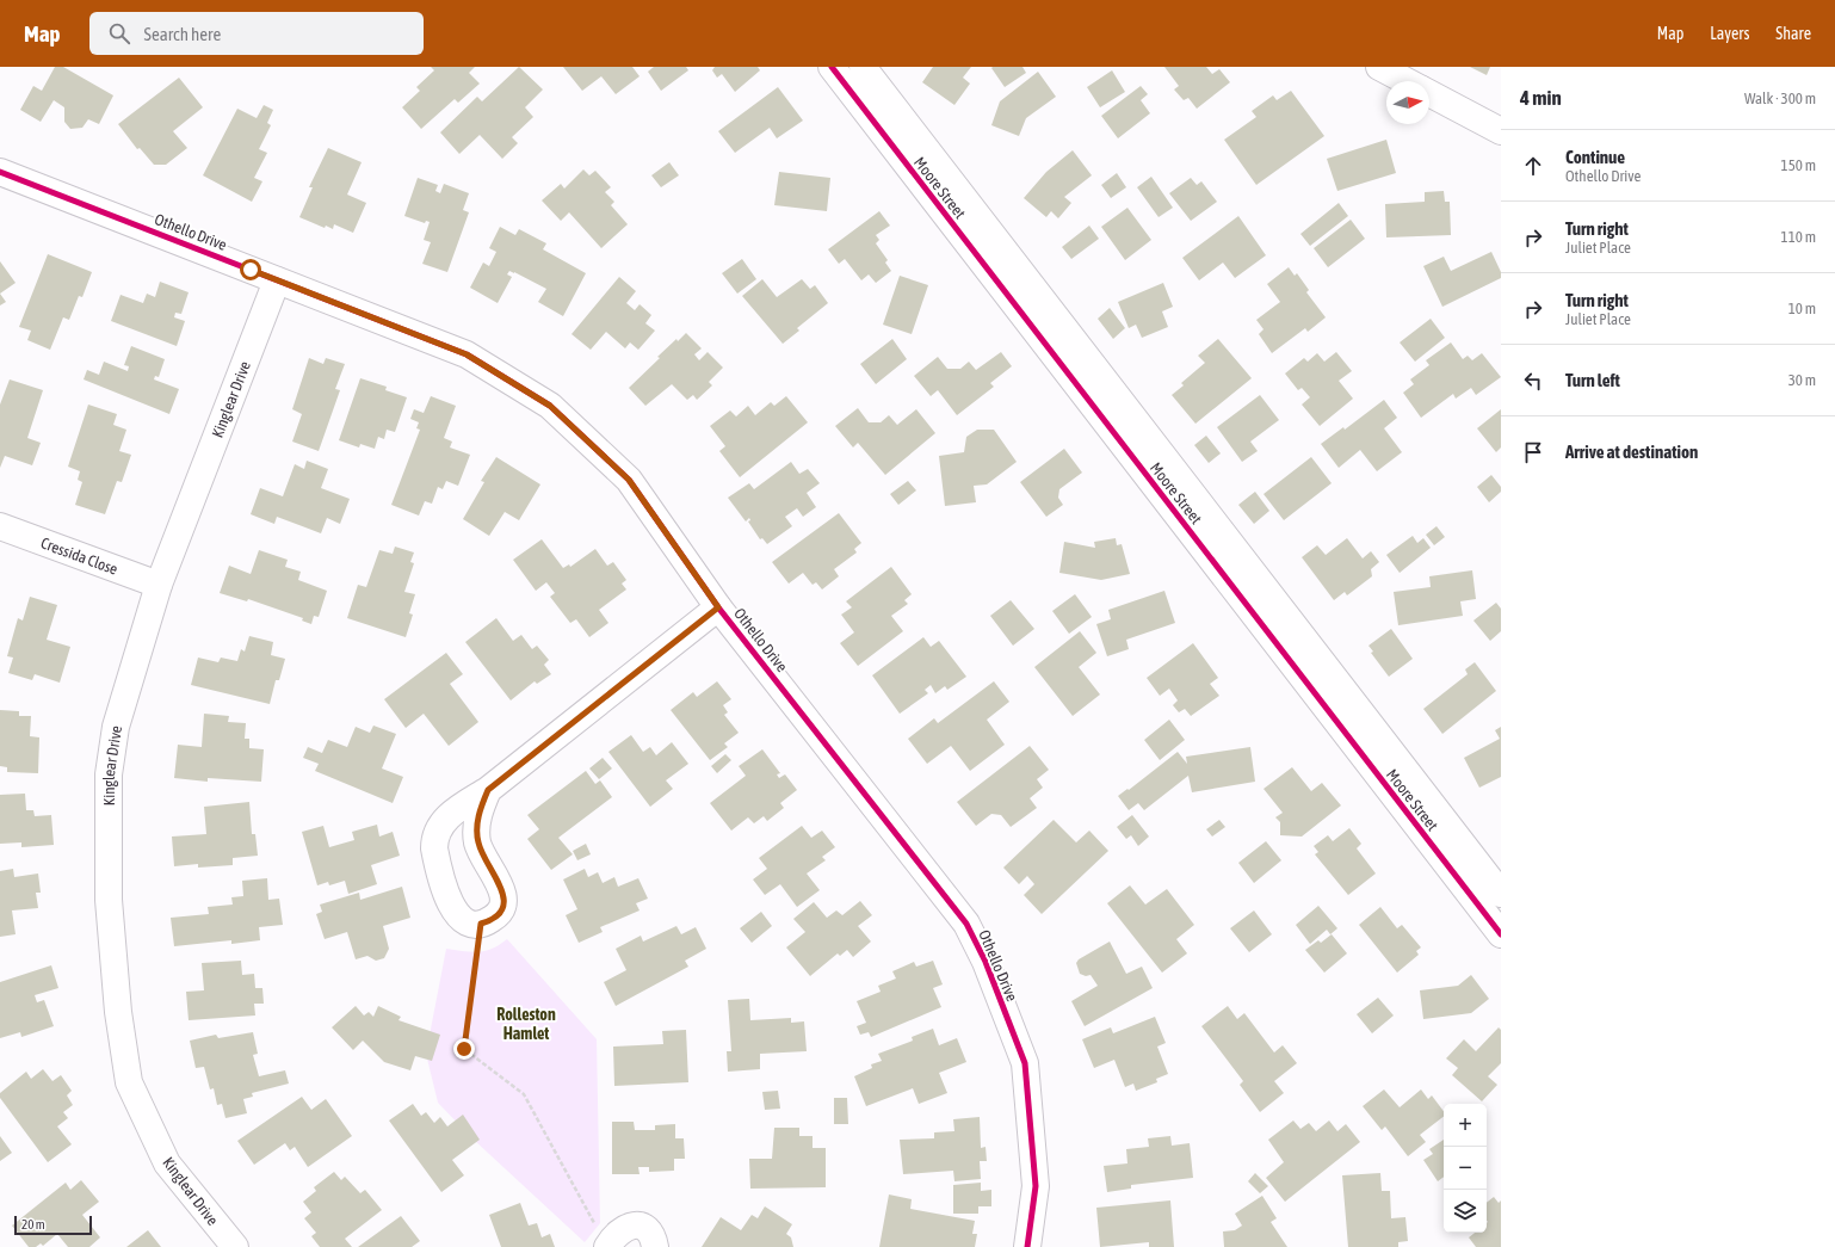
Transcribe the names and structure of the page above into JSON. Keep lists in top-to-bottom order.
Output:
{
  "streets": {
    "street": [
      "Moore Street",
      "Othello Drive",
      "Kinglear Drive",
      "Cressida Close"
    ]
  },
  "crossings": [
    ["Othello Drive", "Kinglear Drive"],
    ["Kinglear Drive", "Cressida Close"]
  ],
  "districts": ["Rolleston Hamlet"],
  "scale_bar": "20 m",
  "north": "right",
  "page": {
    "header": "Map",
    "search": "Search here",
    "nav": ["Map", "Layers", "Share"],
    "heading": ["4 min", "Walk · 300 m"],
    "list": [
      ["Continue", "Othello Drive", "150 m"],
      ["Turn right", "Juliet Place", "110 m"],
      ["Turn right", "Juliet Place", "10 m"],
      ["Turn left", "30 m"],
      "Arrive at destination"
    ],
    "map_buttons": ["+", "−"],
    "scale": "20 m"
  }
}
